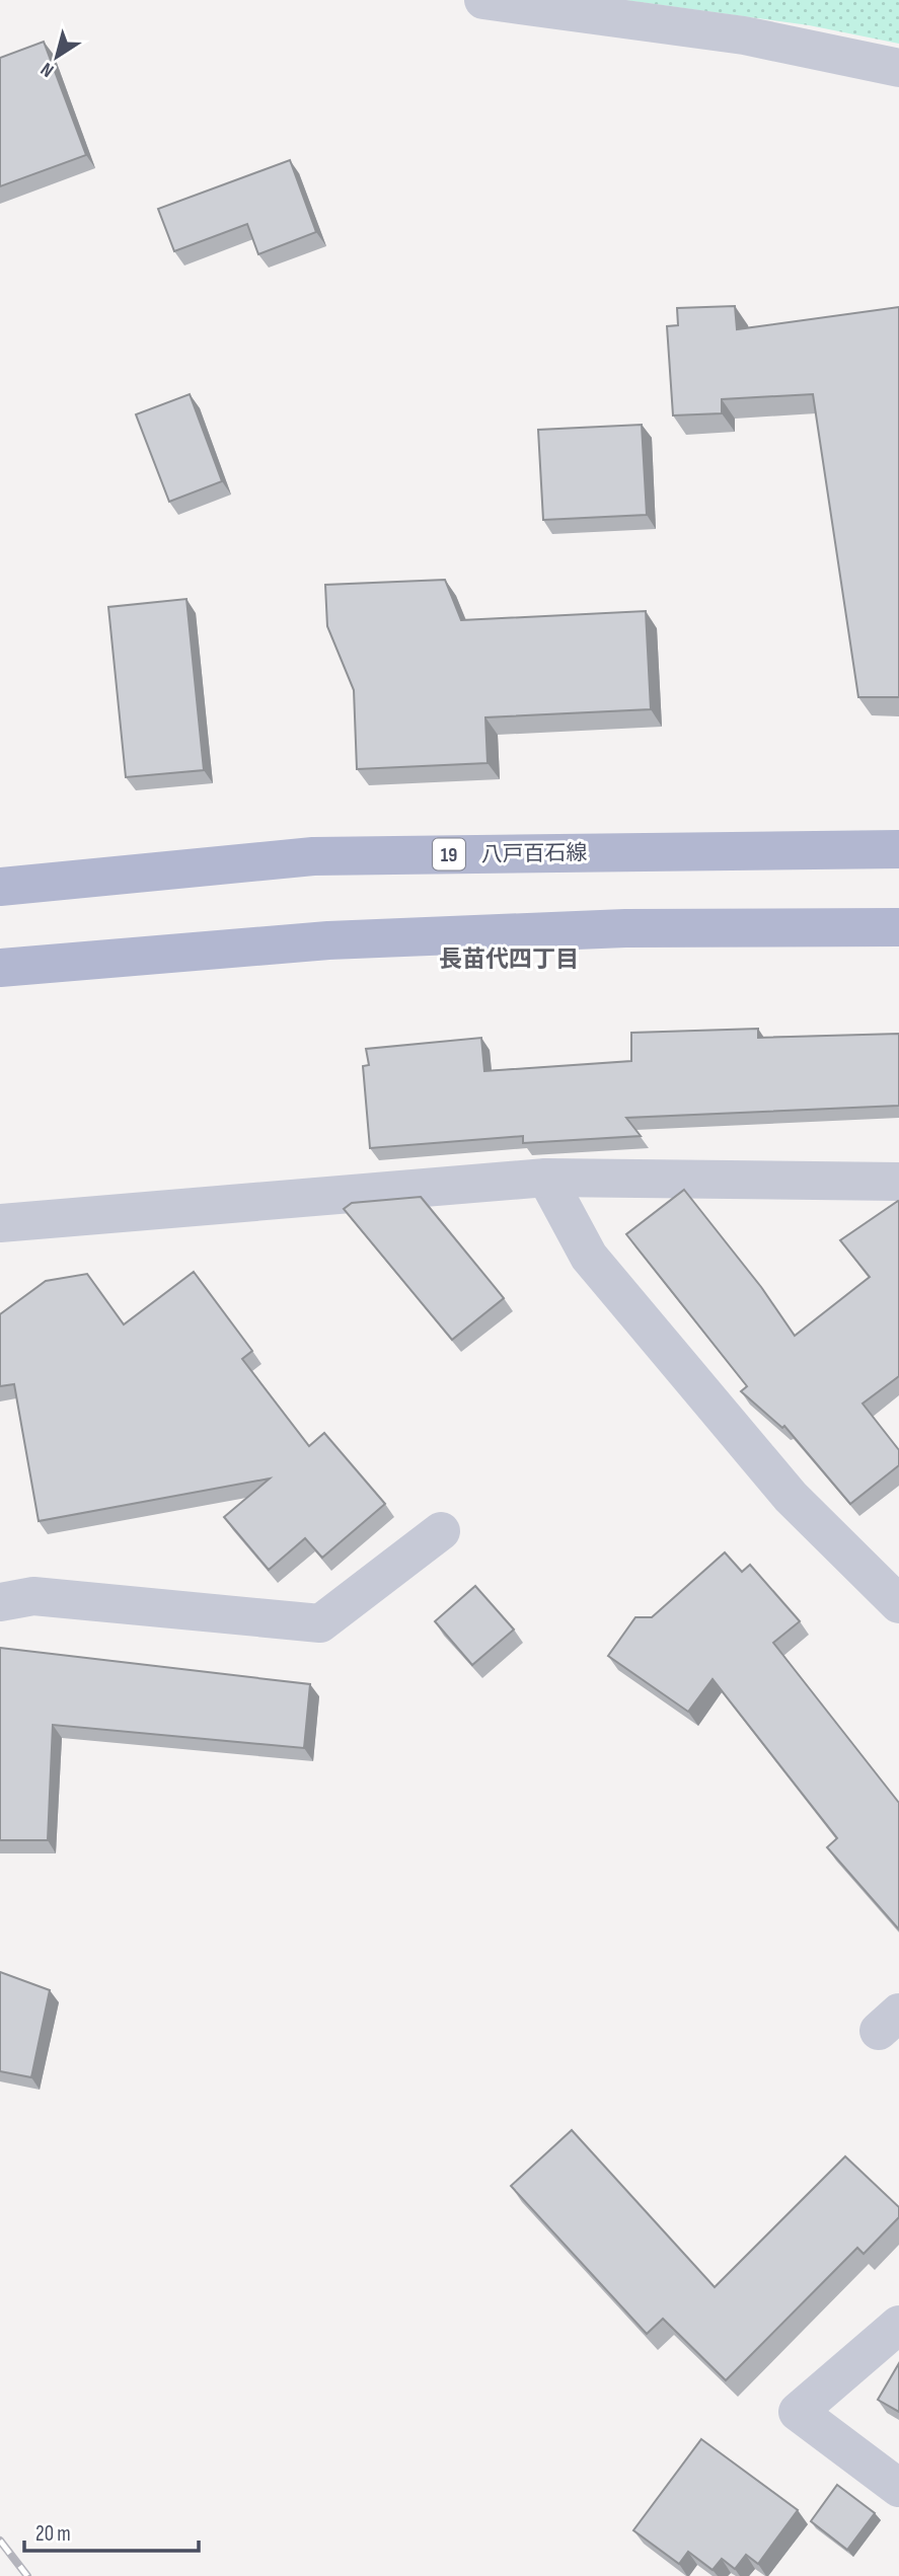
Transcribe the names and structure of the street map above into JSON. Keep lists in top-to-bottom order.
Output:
{
  "streets": {
    "main road": ["八戸百石線", "19"]
  },
  "districts": ["長苗代四丁目"],
  "scale_bar": "20 m",
  "north": "bottom left"
}
